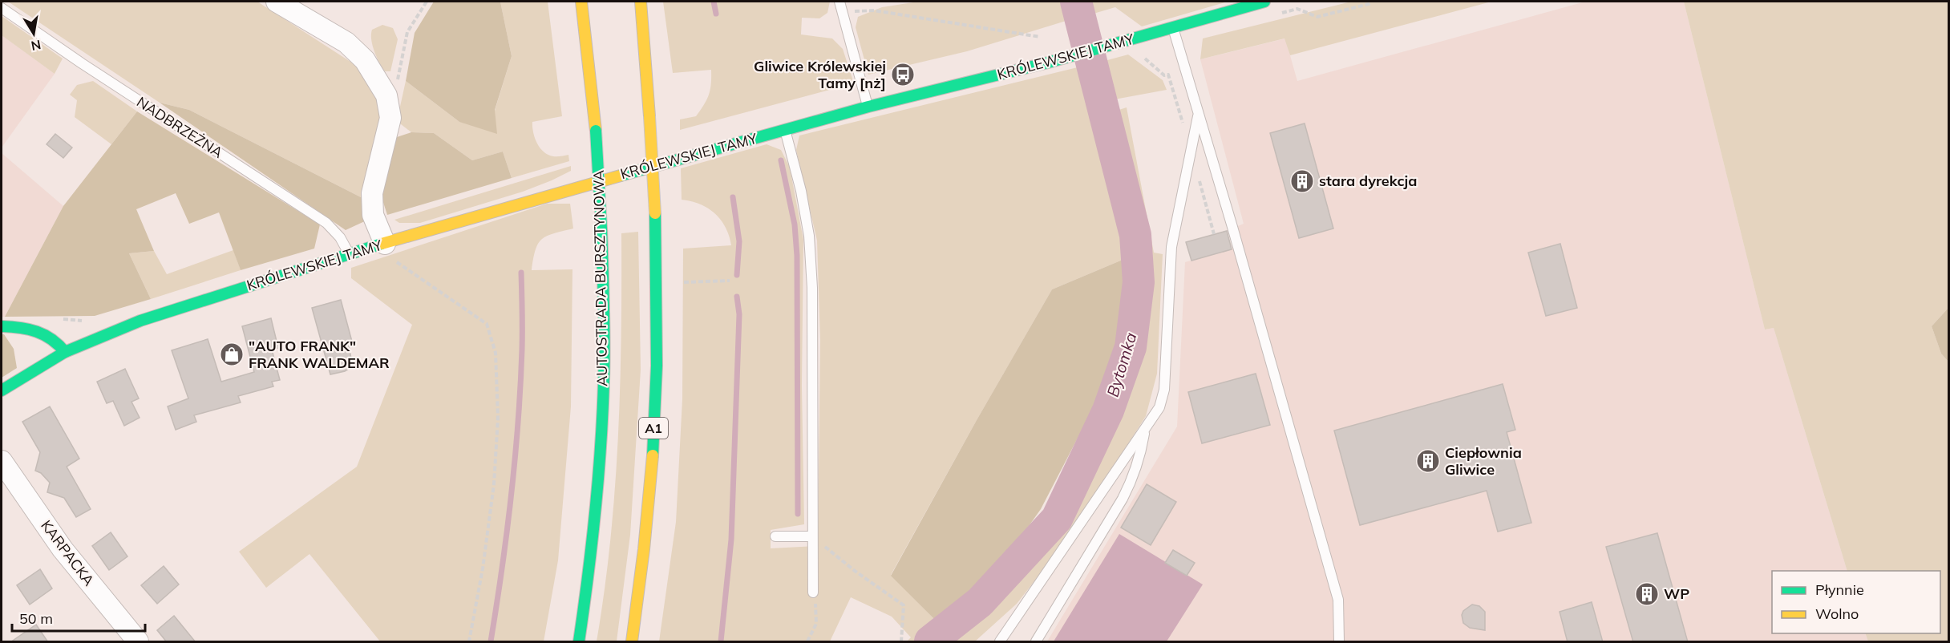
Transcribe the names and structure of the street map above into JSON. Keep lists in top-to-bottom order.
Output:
{
  "streets": {
    "main road": ["KRÓLEWSKIEJ TAMY", "AUTOSTRADA BURSZTYNOWA", "A1"],
    "street": ["KARPACKA"],
    "lane": ["NADBRZEŻNA"]
  },
  "crossings": [
    ["KRÓLEWSKIEJ TAMY", "NADBRZEŻNA"]
  ],
  "water": ["Bytomka"],
  "places": {
    "bus stop": ["Gliwice Królewskiej Tamy [nż]"],
    "building": ["stara dyrekcja", "Ciepłownia Gliwice", "WP"],
    "shop": ["\"AUTO FRANK\" FRANK WALDEMAR"]
  },
  "legend": ["Płynnie", "Wolno"],
  "scale_bar": "50 m",
  "north": "bottom"
}
